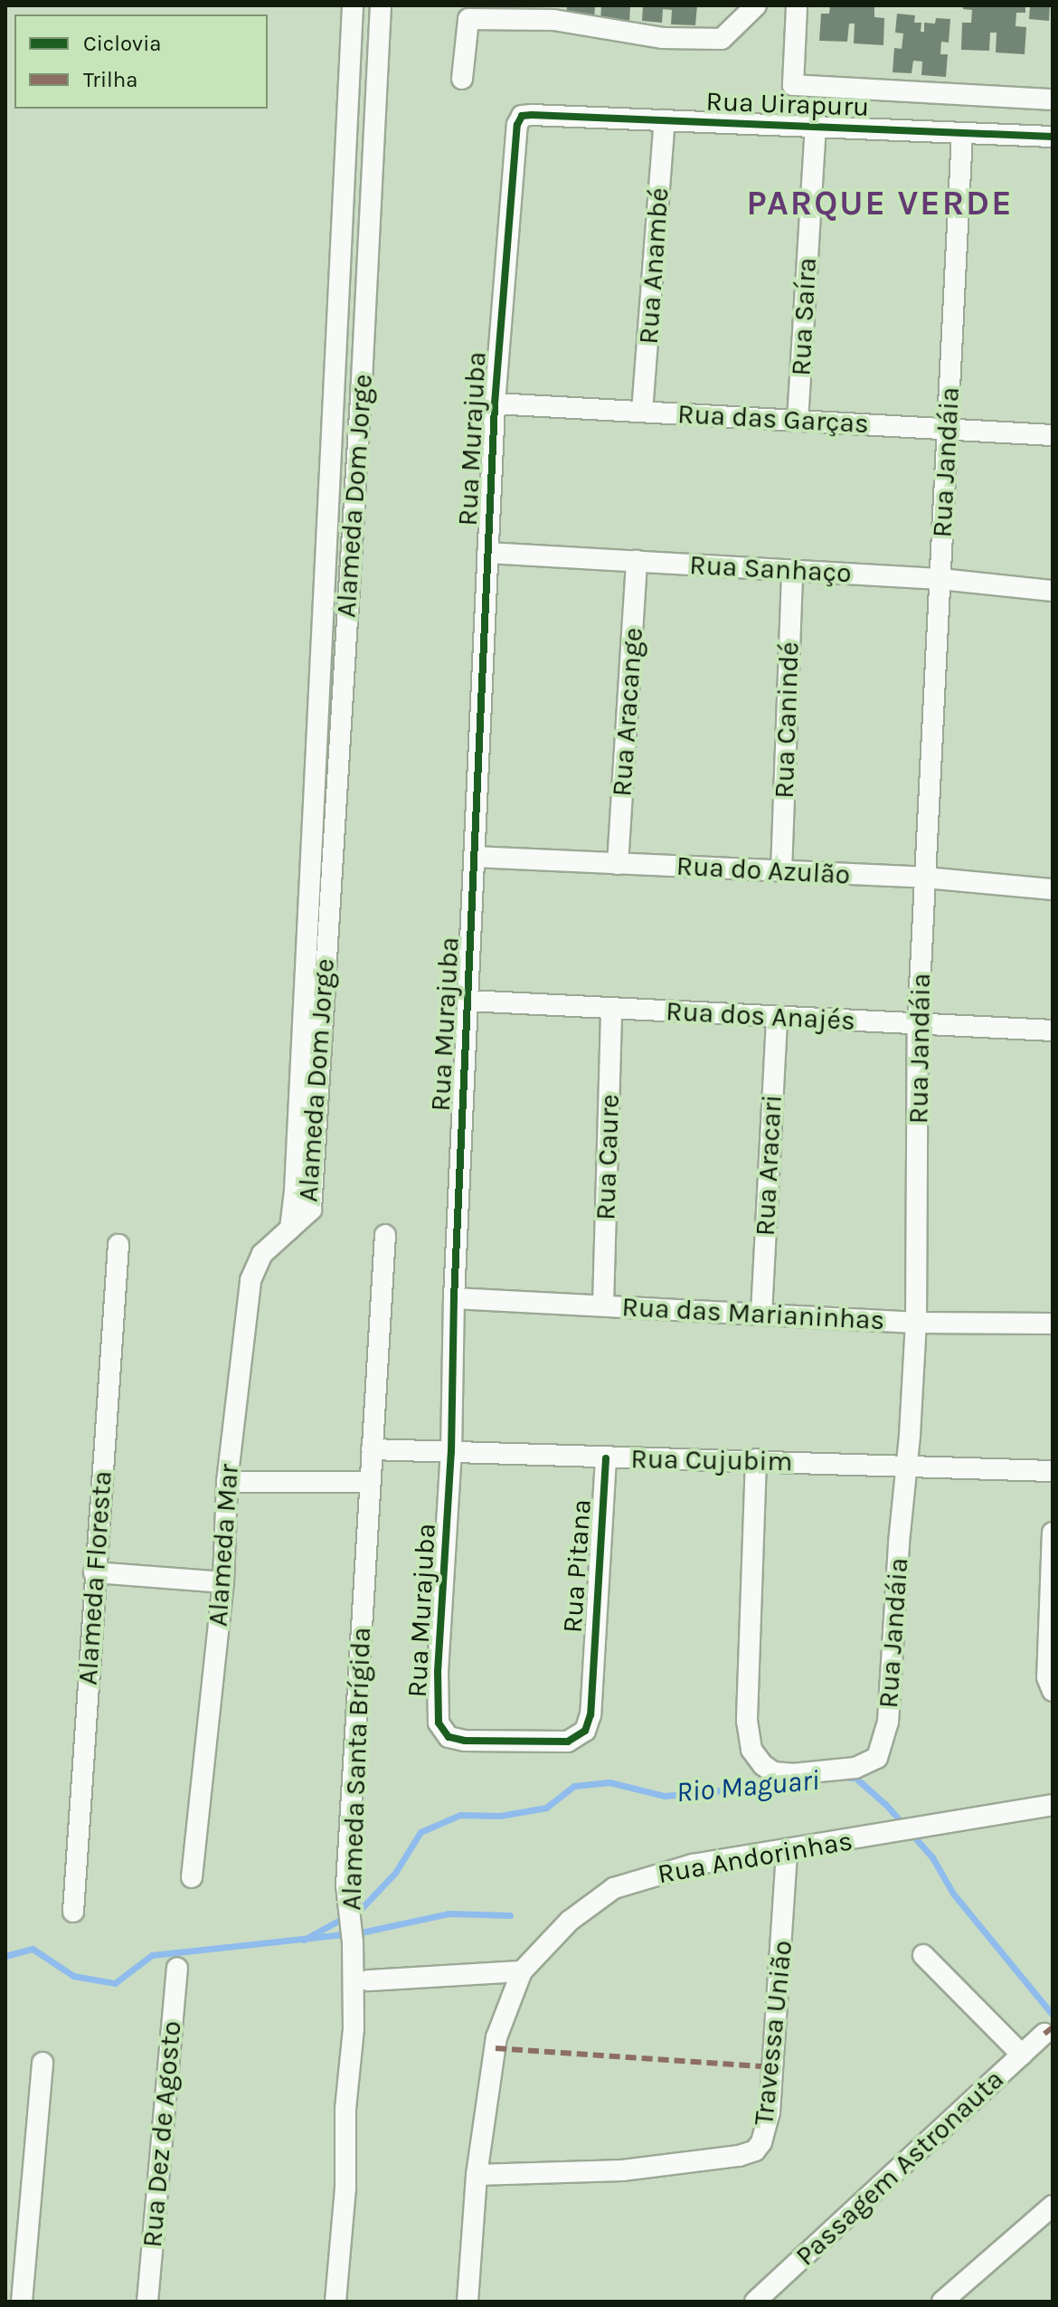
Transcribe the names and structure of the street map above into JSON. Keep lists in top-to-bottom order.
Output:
{
  "streets": {
    "street": [
      "Rua Uirapuru",
      "Rua Anambé",
      "Rua Saíra",
      "Rua das Garças",
      "Rua Murajuba",
      "Rua Jandáia",
      "Alameda Dom Jorge",
      "Rua Sanhaço",
      "Rua Aracange",
      "Rua Canindé",
      "Rua do Azulão",
      "Rua dos Anajés",
      "Rua Caure",
      "Rua Aracari",
      "Rua das Marianinhas",
      "Rua Cujubim",
      "Alameda Mar",
      "Rua Pitana",
      "Alameda Floresta",
      "Alameda Santa Brígida",
      "Rua Andorinhas",
      "Travessa União",
      "Rua Dez de Agosto",
      "Passagem Astronauta"
    ]
  },
  "crossings": [
    ["Rua Uirapuru", "Rua Anambé"],
    ["Rua Uirapuru", "Rua Saíra"],
    ["Rua Uirapuru", "Rua Murajuba"],
    ["Rua Uirapuru", "Rua Jandáia"],
    ["Rua Anambé", "Rua das Garças"],
    ["Rua Saíra", "Rua das Garças"],
    ["Rua das Garças", "Rua Murajuba"],
    ["Rua das Garças", "Rua Jandáia"],
    ["Rua Murajuba", "Rua Sanhaço"],
    ["Rua Murajuba", "Rua do Azulão"],
    ["Rua Murajuba", "Rua dos Anajés"],
    ["Rua Murajuba", "Rua das Marianinhas"],
    ["Rua Murajuba", "Rua Cujubim"],
    ["Rua Murajuba", "Rua Pitana"],
    ["Rua Jandáia", "Rua Sanhaço"],
    ["Rua Jandáia", "Rua do Azulão"],
    ["Rua Jandáia", "Rua dos Anajés"],
    ["Rua Jandáia", "Rua das Marianinhas"],
    ["Rua Jandáia", "Rua Cujubim"],
    ["Alameda Dom Jorge", "Alameda Mar"],
    ["Rua Sanhaço", "Rua Aracange"],
    ["Rua Sanhaço", "Rua Canindé"],
    ["Rua Aracange", "Rua do Azulão"],
    ["Rua Canindé", "Rua do Azulão"],
    ["Rua dos Anajés", "Rua Caure"],
    ["Rua dos Anajés", "Rua Aracari"],
    ["Rua Caure", "Rua das Marianinhas"],
    ["Rua Aracari", "Rua das Marianinhas"],
    ["Rua Cujubim", "Rua Pitana"],
    ["Rua Cujubim", "Alameda Santa Brígida"],
    ["Rua Andorinhas", "Travessa União"]
  ],
  "districts": ["PARQUE VERDE"],
  "water": ["Rio Maguari"],
  "legend": ["Ciclovia", "Trilha"]
}
